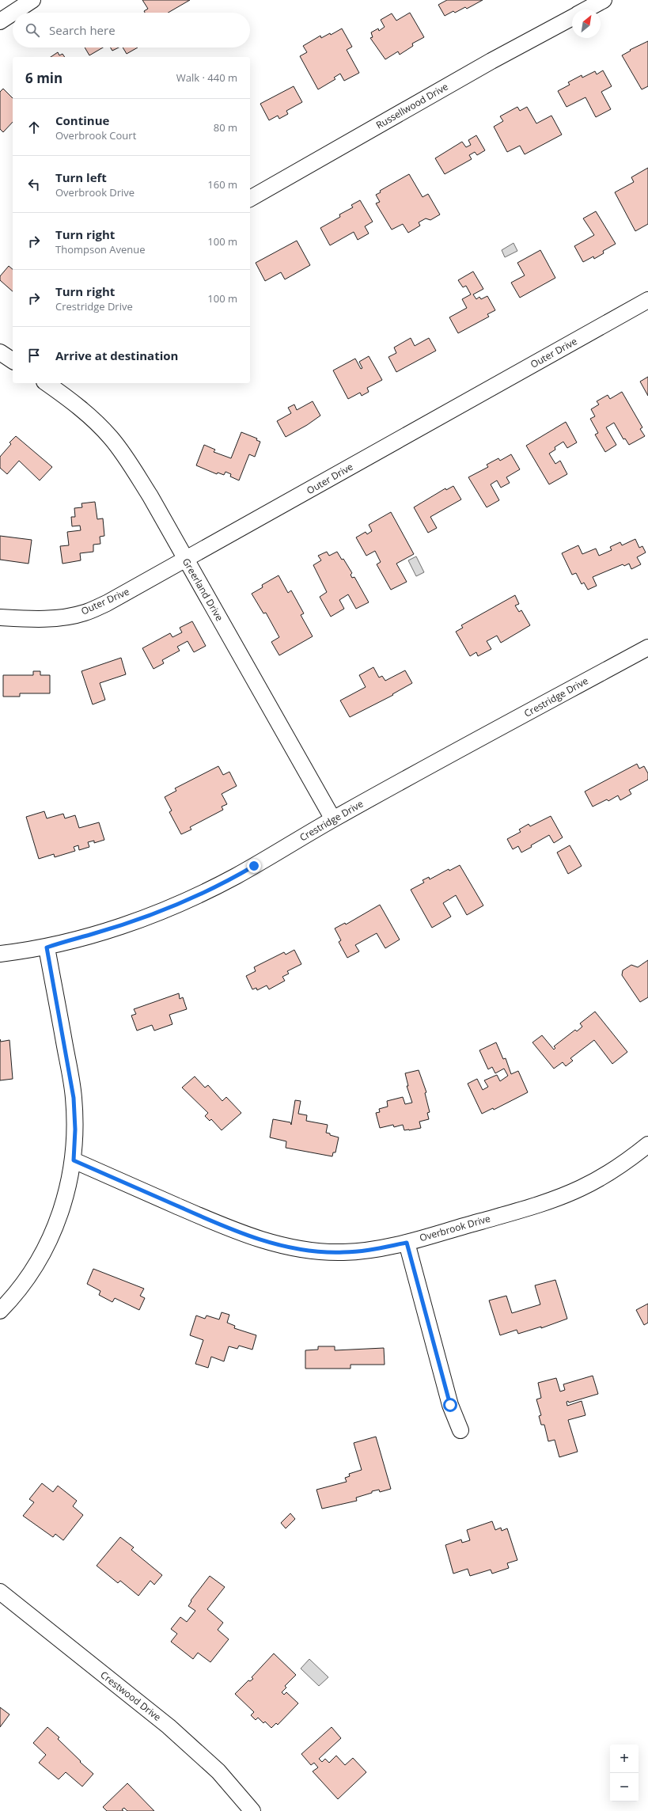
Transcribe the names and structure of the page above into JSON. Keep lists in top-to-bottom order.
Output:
{
  "streets": {
    "street": [
      "Russellwood Drive",
      "Outer Drive",
      "Greerland Drive",
      "Crestridge Drive",
      "Overbrook Drive",
      "Crestwood Drive"
    ]
  },
  "crossings": [
    ["Outer Drive", "Greerland Drive"],
    ["Greerland Drive", "Crestridge Drive"]
  ],
  "north": "top right",
  "page": {
    "search": "Search here",
    "heading": ["6 min", "Walk · 440 m"],
    "list": [
      ["Continue", "Overbrook Court", "80 m"],
      ["Turn left", "Overbrook Drive", "160 m"],
      ["Turn right", "Thompson Avenue", "100 m"],
      ["Turn right", "Crestridge Drive", "100 m"],
      "Arrive at destination"
    ],
    "map_buttons": ["+", "−"]
  }
}
